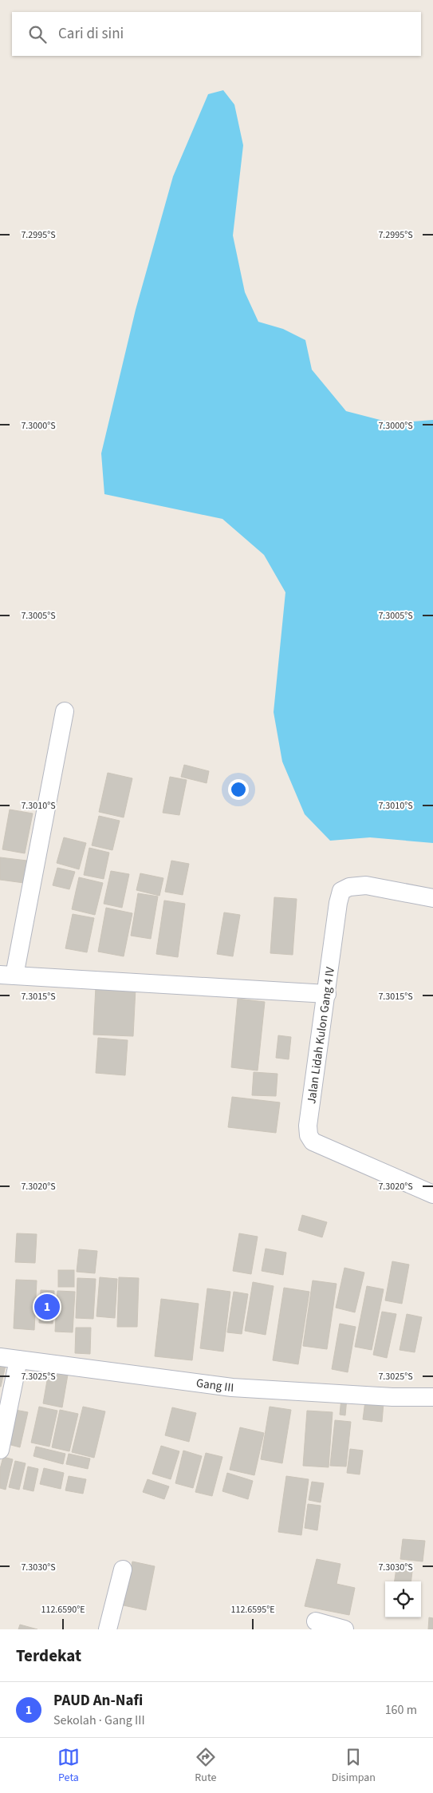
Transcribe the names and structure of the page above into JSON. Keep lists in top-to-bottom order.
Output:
{
  "streets": {
    "street": ["Jalan Lidah Kulon Gang 4 IV", "Gang III"]
  },
  "page": {
    "search": "Cari di sini",
    "pins": "1",
    "heading": "Terdekat",
    "list": [
      {
        "mark": "1",
        "name": "PAUD An-Nafi",
        "note": "Sekolah · Gang III",
        "value": "160 m"
      }
    ],
    "nav": ["Peta", "Rute", "Disimpan"]
  },
  "coordinates": [
    "7.2995°S",
    "7.3000°S",
    "7.3005°S",
    "7.3010°S",
    "7.3015°S",
    "7.3020°S",
    "7.3025°S",
    "7.3030°S",
    "112.6590°E",
    "112.6595°E"
  ]
}
